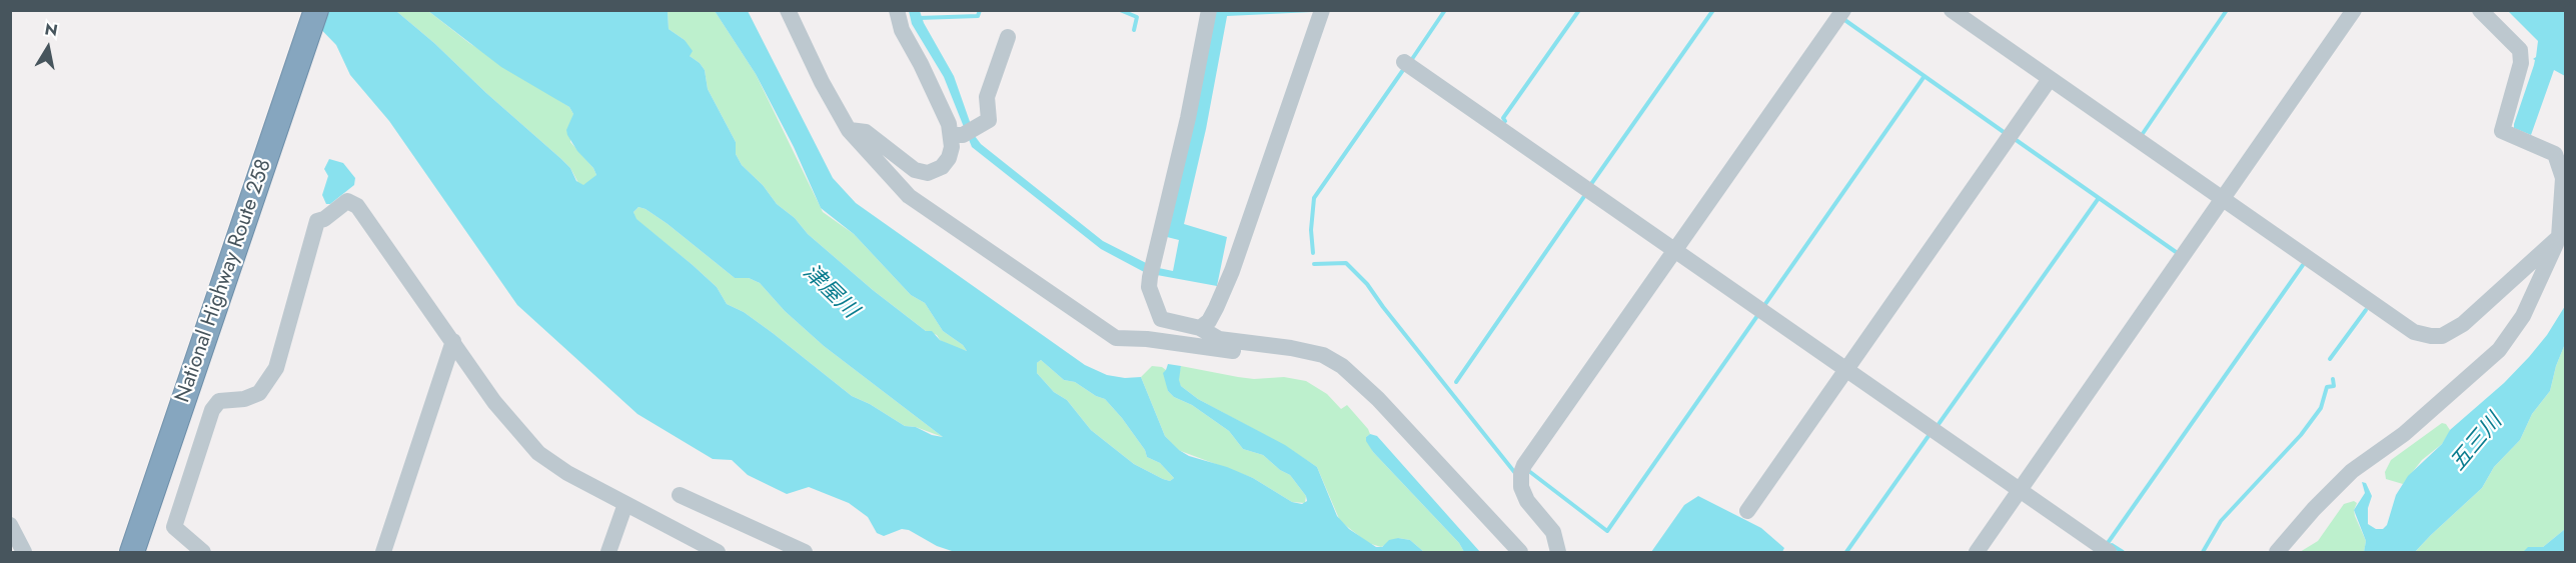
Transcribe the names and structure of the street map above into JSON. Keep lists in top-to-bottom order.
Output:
{
  "streets": {
    "highway": ["National Highway Route 258"]
  },
  "water": ["津屋川", "五三川"],
  "north": "top"
}
